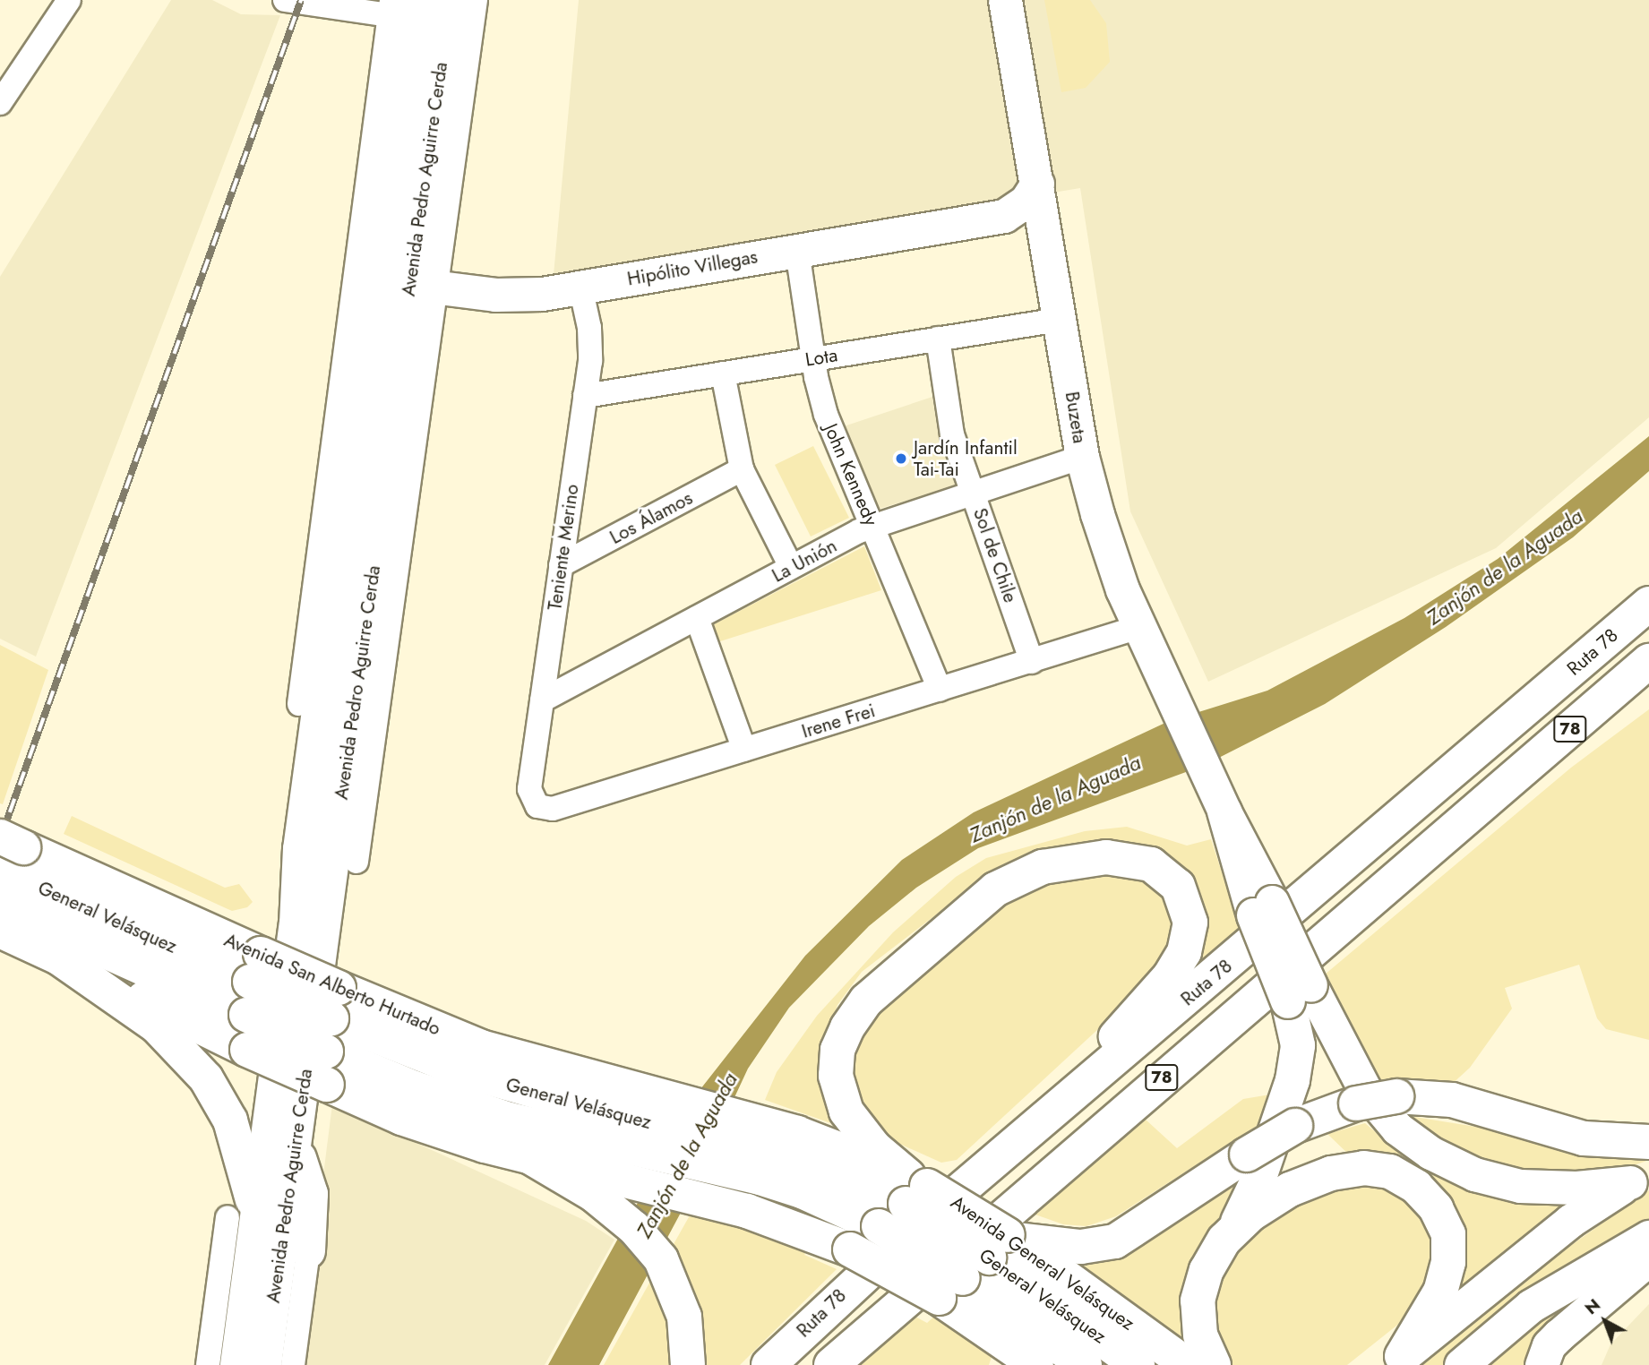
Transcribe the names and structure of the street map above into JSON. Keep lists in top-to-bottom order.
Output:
{
  "streets": {
    "main road": [
      "Avenida Pedro Aguirre Cerda",
      "Ruta 78",
      "78",
      "General Velásquez",
      "Avenida General Velásquez"
    ],
    "street": [
      "Hipólito Villegas",
      "Lota",
      "Buzeta",
      "John Kennedy",
      "Los Álamos",
      "Teniente Merino",
      "Sol de Chile",
      "La Unión",
      "Irene Frei"
    ]
  },
  "crossings": [
    ["Avenida Pedro Aguirre Cerda", "Hipólito Villegas"],
    ["Hipólito Villegas", "Buzeta"],
    ["Hipólito Villegas", "John Kennedy"],
    ["Hipólito Villegas", "Teniente Merino"],
    ["Lota", "Buzeta"],
    ["Lota", "John Kennedy"],
    ["Lota", "Teniente Merino"],
    ["Lota", "Sol de Chile"],
    ["Buzeta", "La Unión"],
    ["Buzeta", "Irene Frei"],
    ["John Kennedy", "La Unión"],
    ["John Kennedy", "Irene Frei"],
    ["Los Álamos", "Teniente Merino"],
    ["Teniente Merino", "La Unión"],
    ["Teniente Merino", "Irene Frei"],
    ["Sol de Chile", "La Unión"],
    ["Sol de Chile", "Irene Frei"],
    ["General Velásquez", "Avenida General Velásquez"]
  ],
  "water": ["Zanjón de la Aguada"],
  "places": ["Jardín Infantil Tai-Tai"],
  "north": "top left"
}
